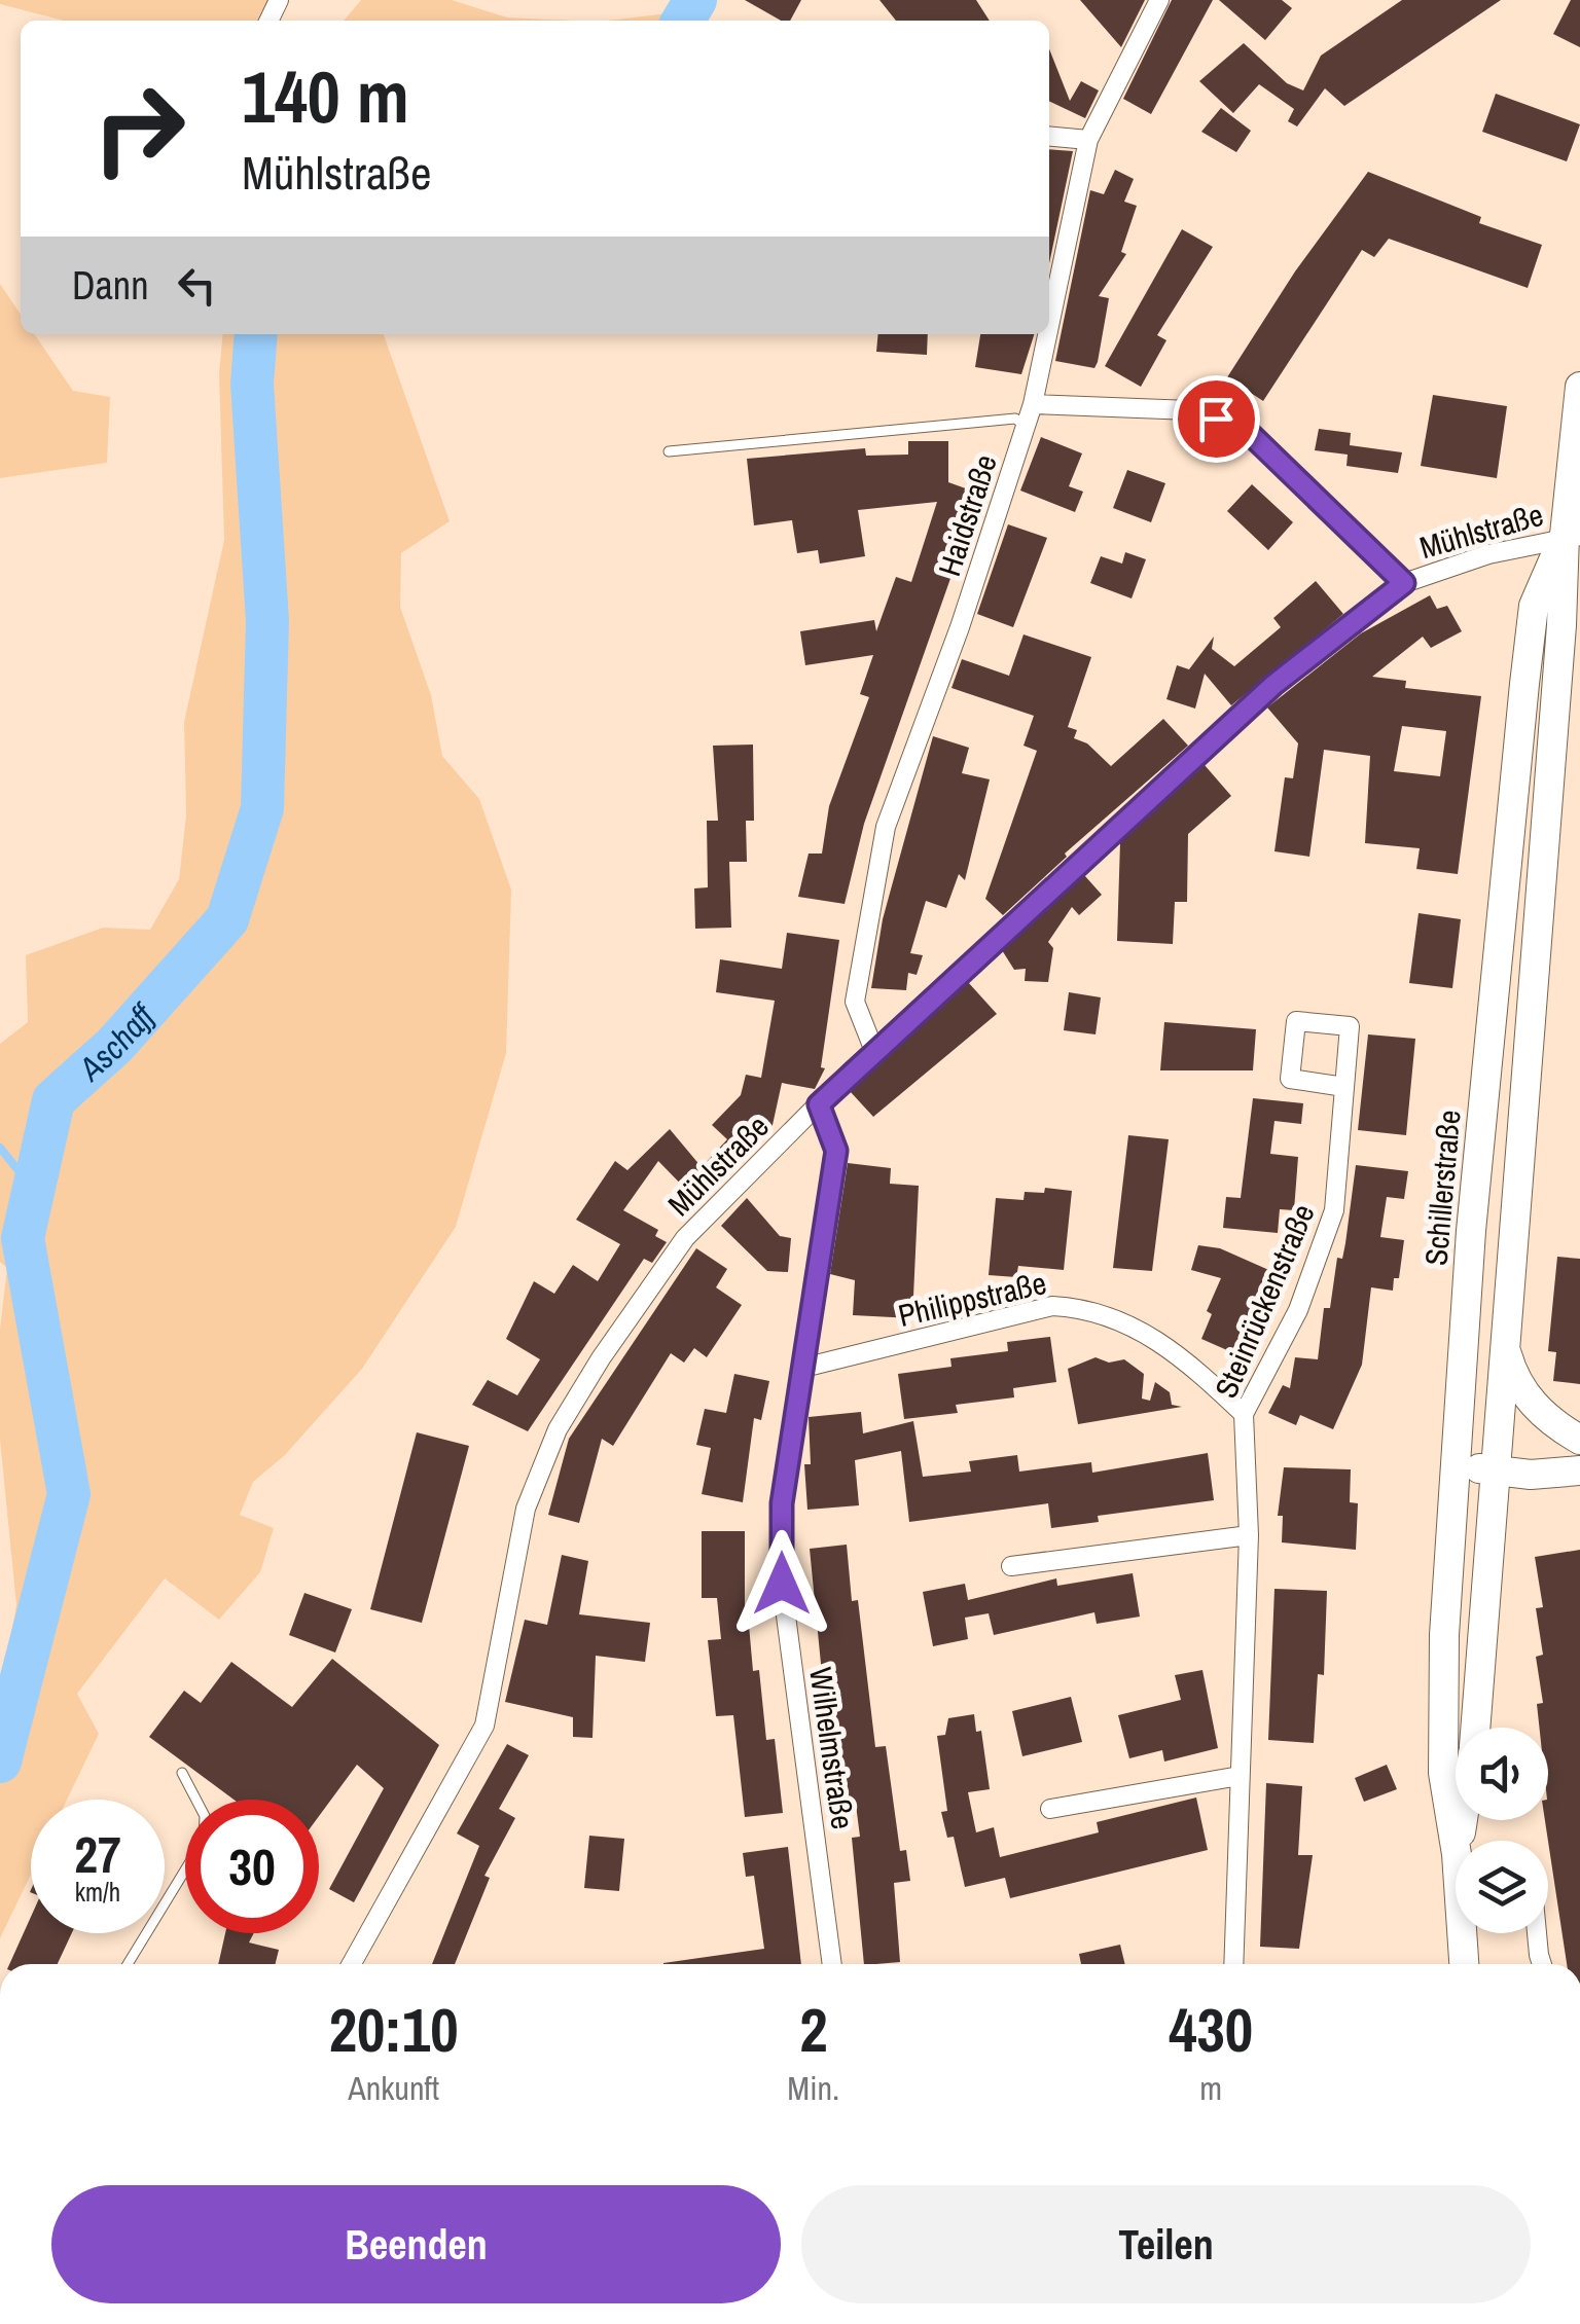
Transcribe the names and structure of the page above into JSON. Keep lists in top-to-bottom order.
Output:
{
  "streets": {
    "main road": ["Schillerstraße"],
    "street": [
      "Haidstraße",
      "Mühlstraße",
      "Philippstraße",
      "Steinrückenstraße",
      "Wilhelmstraße"
    ]
  },
  "crossings": [
    ["Haidstraße", "Mühlstraße"],
    ["Mühlstraße", "Schillerstraße"],
    ["Mühlstraße", "Wilhelmstraße"],
    ["Philippstraße", "Steinrückenstraße"],
    ["Philippstraße", "Wilhelmstraße"]
  ],
  "water": ["Aschaff"],
  "page": {
    "turn": ["140 m", "Mühlstraße"],
    "then": "Dann",
    "speed": "27 km/h",
    "limit": "30",
    "eta": [
      "20:10",
      "Ankunft",
      "2",
      "Min.",
      "430",
      "m"
    ],
    "buttons": ["Beenden", "Teilen"]
  }
}
